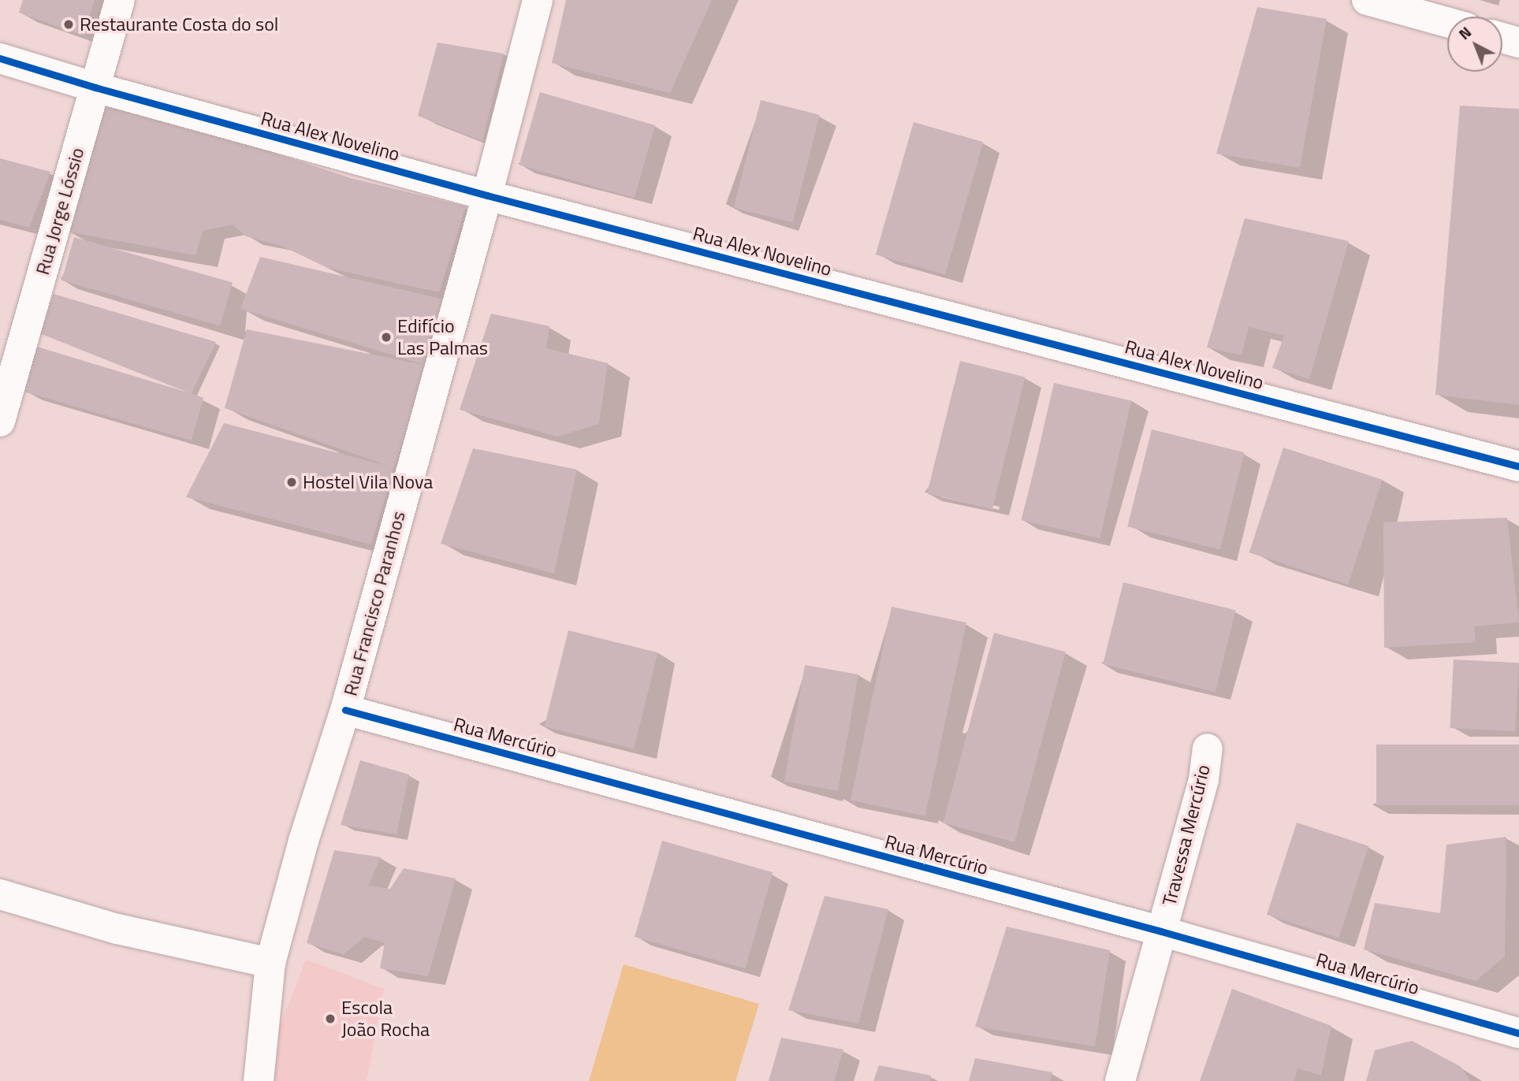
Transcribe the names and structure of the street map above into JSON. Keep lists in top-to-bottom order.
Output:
{
  "streets": {
    "street": [
      "Rua Alex Novelino",
      "Rua Jorge Lóssio",
      "Rua Francisco Paranhos",
      "Rua Mercúrio",
      "Travessa Mercúrio"
    ]
  },
  "crossings": [
    ["Rua Alex Novelino", "Rua Jorge Lóssio"],
    ["Rua Alex Novelino", "Rua Francisco Paranhos"],
    ["Rua Francisco Paranhos", "Rua Mercúrio"],
    ["Rua Mercúrio", "Travessa Mercúrio"]
  ],
  "places": [
    "Restaurante Costa do sol",
    "Edifício Las Palmas",
    "Hostel Vila Nova",
    "Escola João Rocha"
  ],
  "north": "top left"
}
